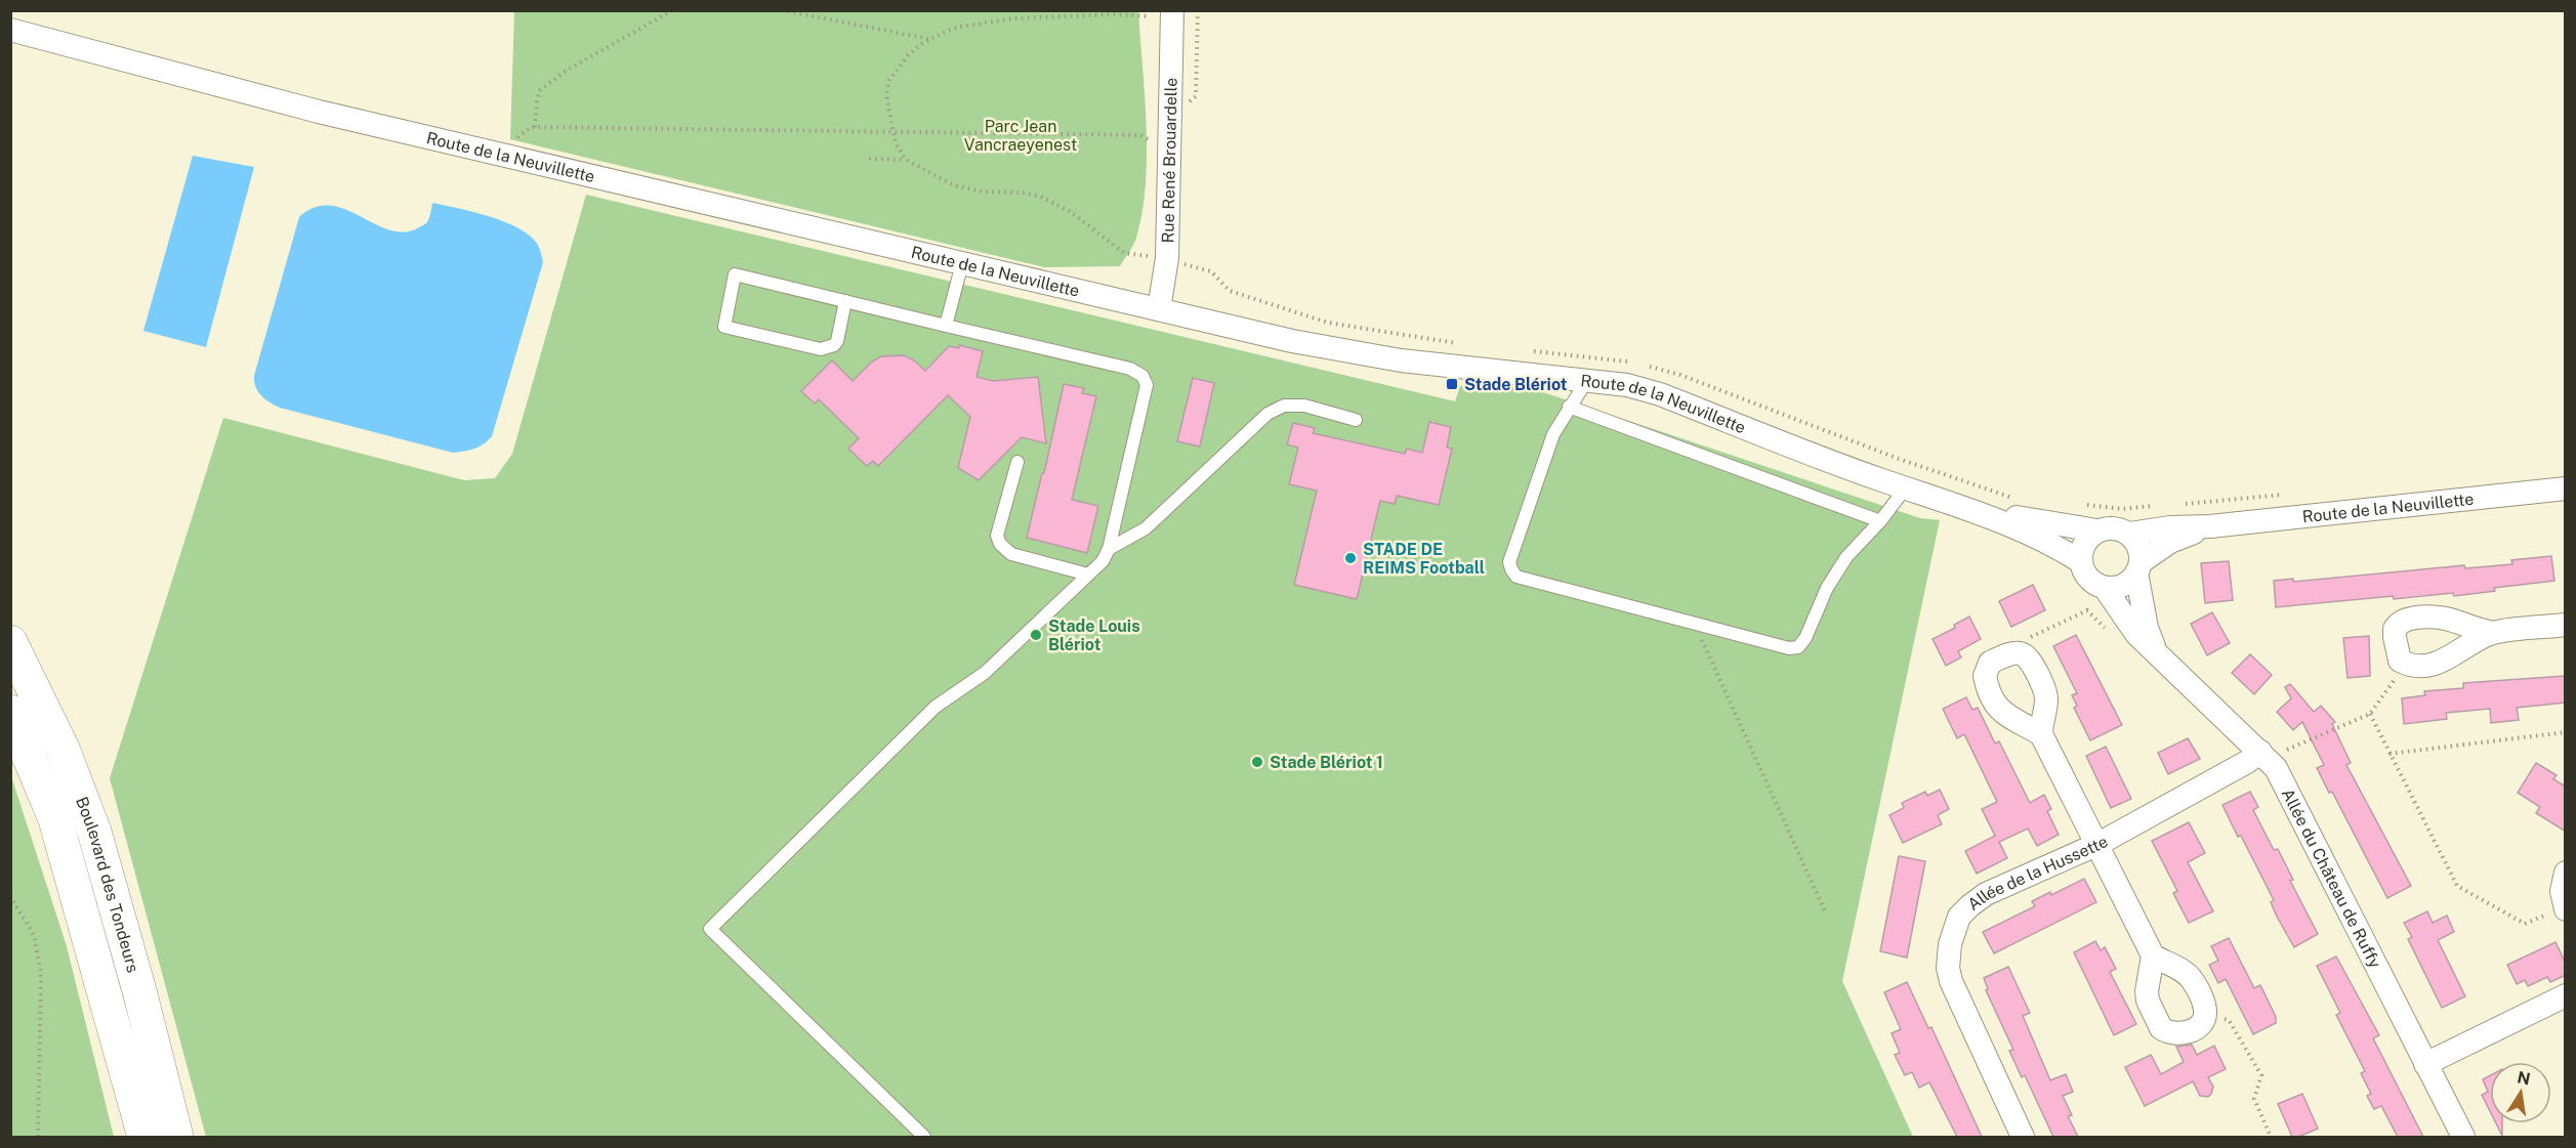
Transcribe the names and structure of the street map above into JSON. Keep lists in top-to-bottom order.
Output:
{
  "streets": {
    "highway": ["Boulevard des Tondeurs"],
    "street": [
      "Route de la Neuvillette",
      "Rue René Brouardelle",
      "Allée de la Hussette",
      "Allée du Château de Ruffy"
    ]
  },
  "crossings": [
    ["Route de la Neuvillette", "Rue René Brouardelle"],
    ["Route de la Neuvillette", "Allée du Château de Ruffy"],
    ["Allée de la Hussette", "Allée du Château de Ruffy"]
  ],
  "parks": ["Parc Jean Vancraeyenest"],
  "places": {
    "transit": ["Stade Blériot"],
    "other": ["STADE DE REIMS Football", "Stade Louis Blériot", "Stade Blériot 1"]
  },
  "north": "top"
}
